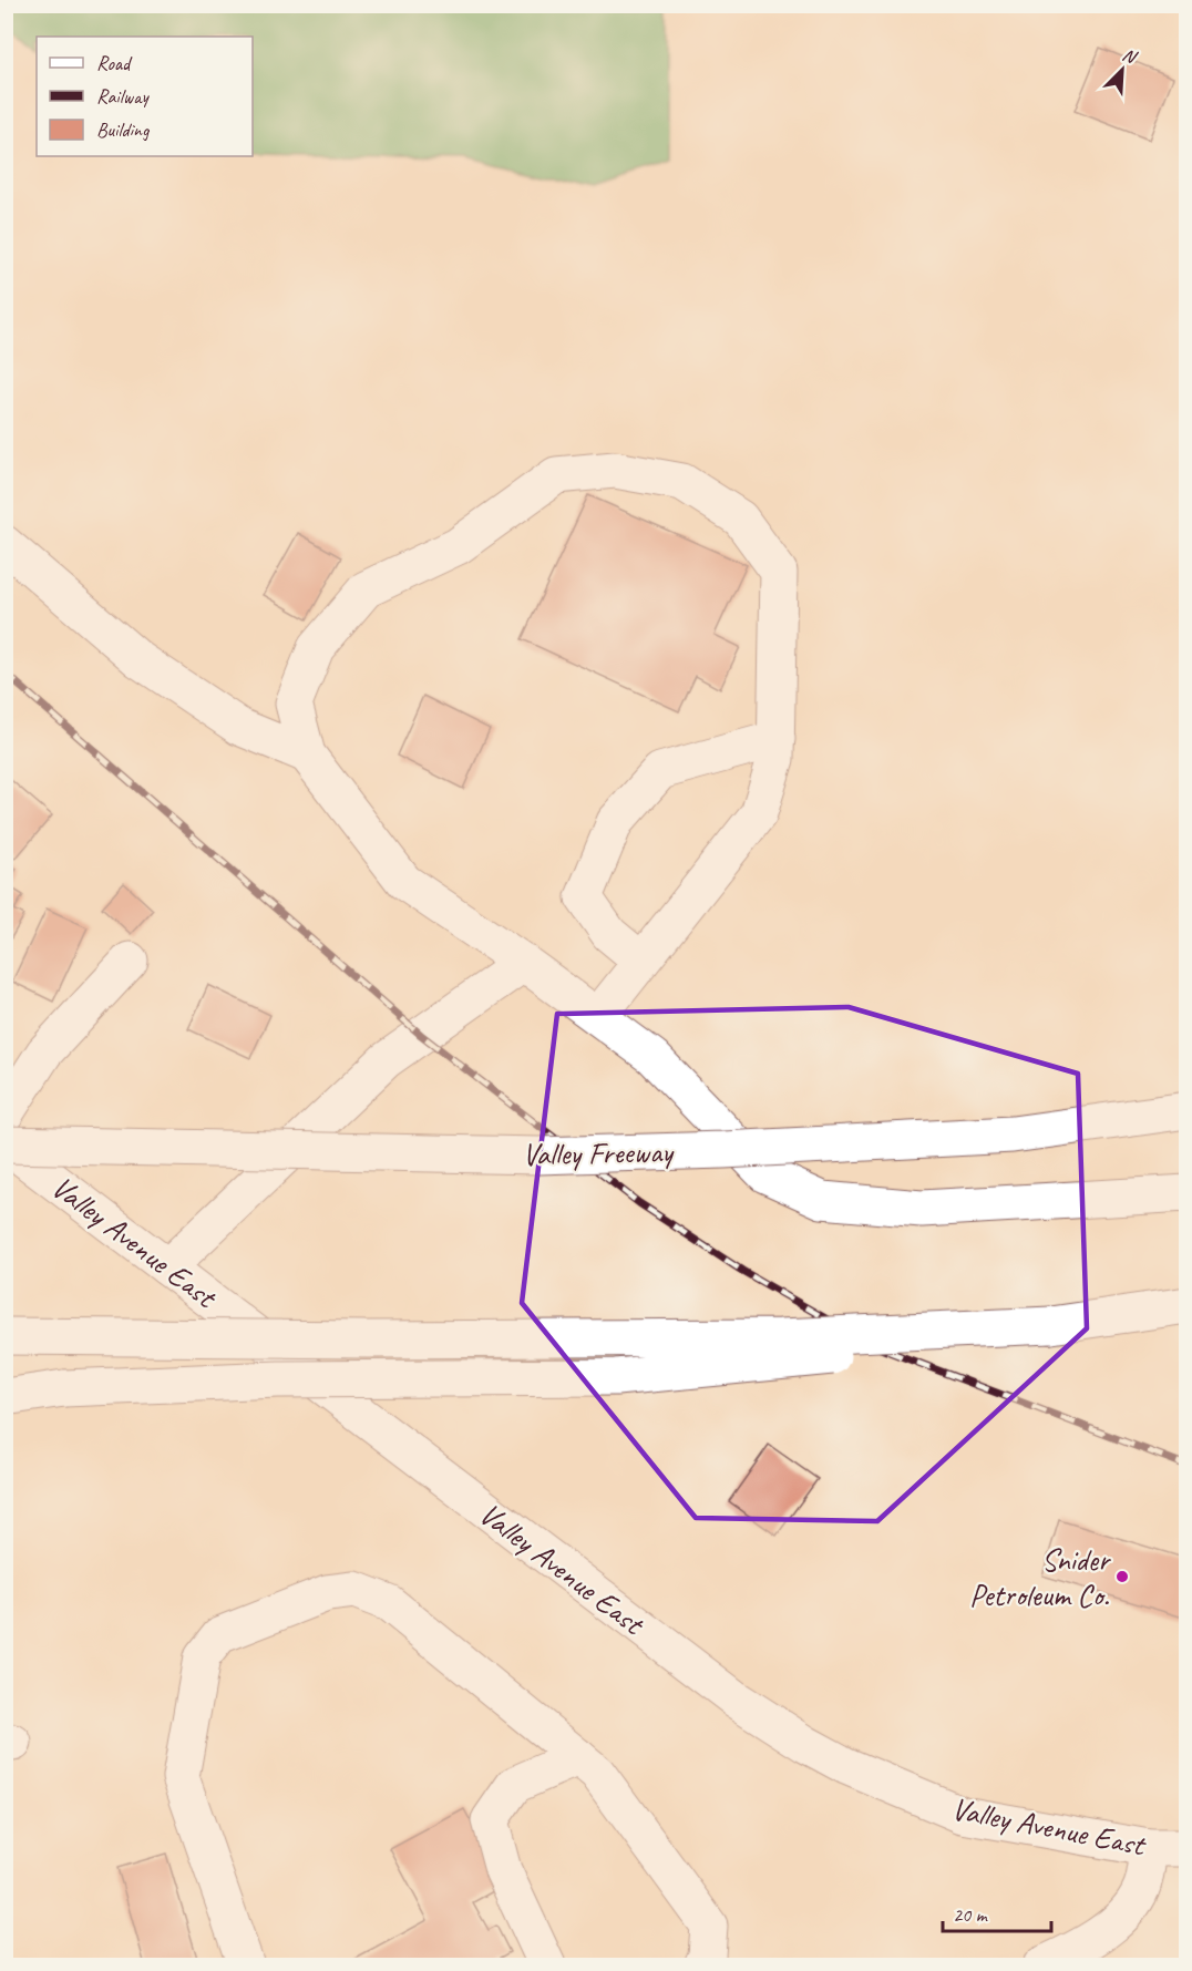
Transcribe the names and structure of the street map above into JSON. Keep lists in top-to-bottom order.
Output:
{
  "streets": {
    "main road": ["Valley Freeway", "Valley Avenue East"]
  },
  "crossings": [
    ["Valley Freeway", "Valley Avenue East"]
  ],
  "places": ["Snider Petroleum Co."],
  "legend": ["Road", "Railway", "Building"],
  "scale_bar": "20 m",
  "north": "top right"
}
